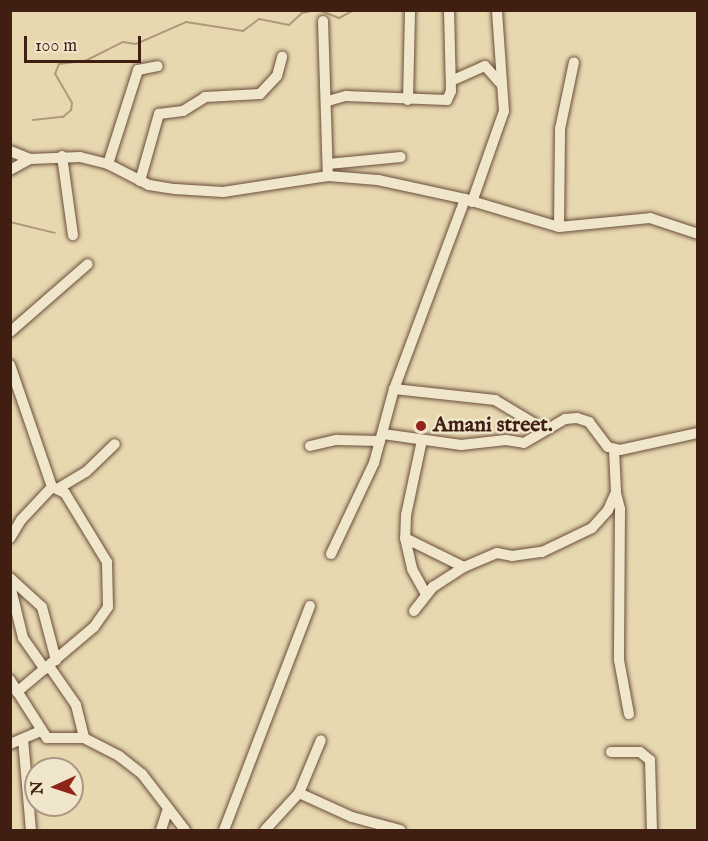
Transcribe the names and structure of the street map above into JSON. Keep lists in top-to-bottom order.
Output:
{
  "places": ["Amani street."],
  "scale_bar": "100 m",
  "north": "left"
}
